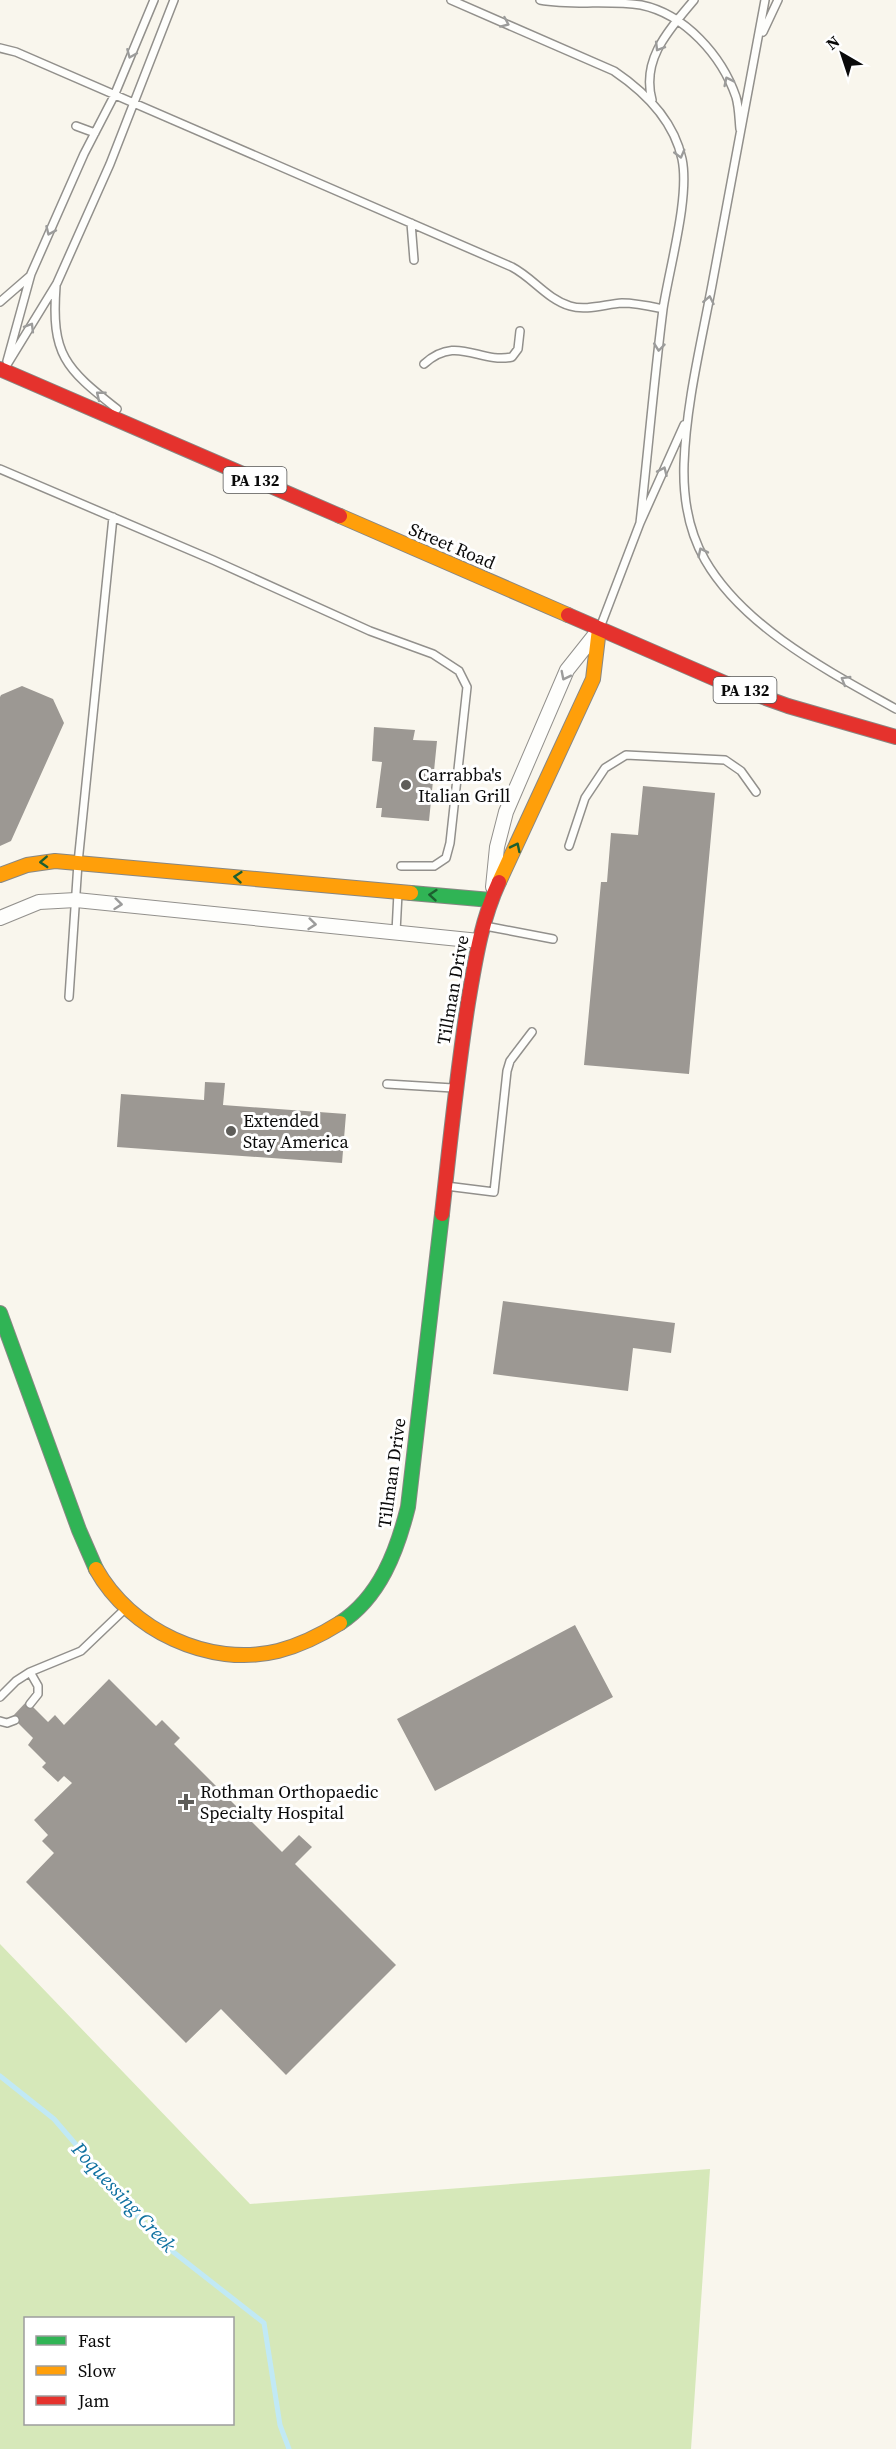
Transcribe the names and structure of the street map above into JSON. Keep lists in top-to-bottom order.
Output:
{
  "streets": {
    "street": ["PA 132", "Street Road", "Tillman Drive"]
  },
  "crossings": [
    ["Street Road", "Tillman Drive"]
  ],
  "water": ["Poquessing Creek"],
  "places": {
    "other": ["Carrabba's Italian Grill", "Extended Stay America"],
    "health": ["Rothman Orthopaedic Specialty Hospital"]
  },
  "legend": ["Fast", "Slow", "Jam"],
  "north": "top left"
}
